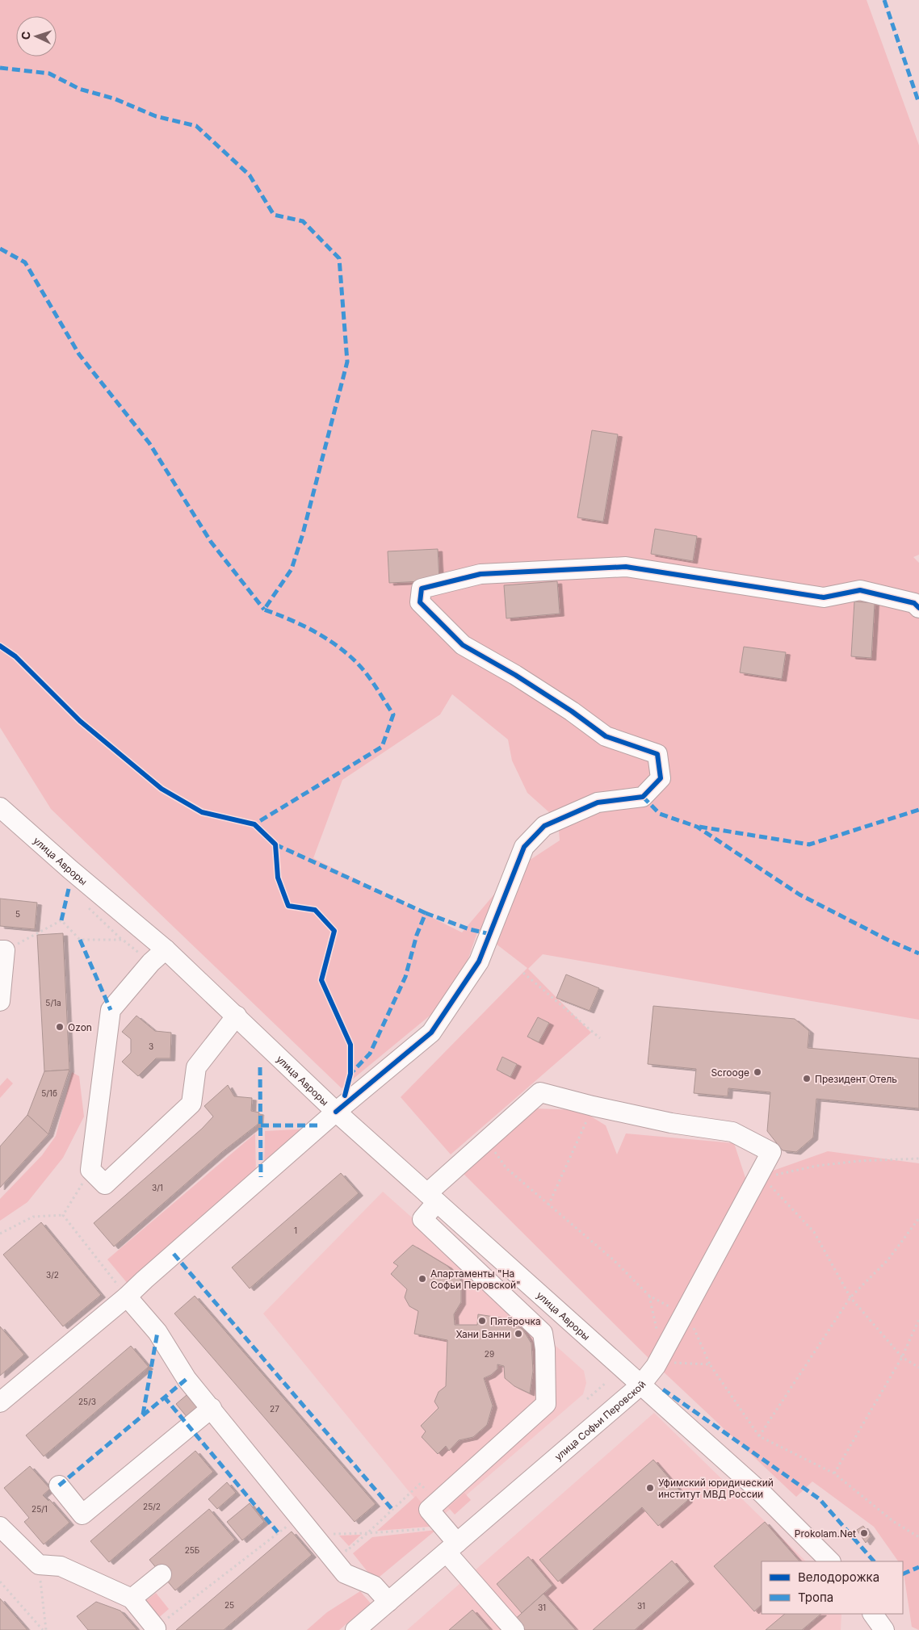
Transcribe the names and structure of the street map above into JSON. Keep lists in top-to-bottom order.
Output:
{
  "streets": {
    "street": ["улица Авроры", "улица Софьи Перовской"]
  },
  "crossings": [
    ["улица Авроры", "улица Софьи Перовской"]
  ],
  "places": [
    "Ozon",
    "Scrooge",
    "Президент Отель",
    "Апартаменты \"На Софьи Перовской\"",
    "Пятёрочка",
    "Хани Банни",
    "Уфимский юридический институт МВД России",
    "Prokolam.Net"
  ],
  "house_numbers": [
    "5",
    "5/1а",
    "3",
    "5/1б",
    "3/1",
    "1",
    "3/2",
    "29",
    "25/3",
    "27",
    "25/2",
    "25/1",
    "25Б",
    "25",
    "31",
    "31"
  ],
  "legend": ["Велодорожка", "Тропа"],
  "north": "left"
}
